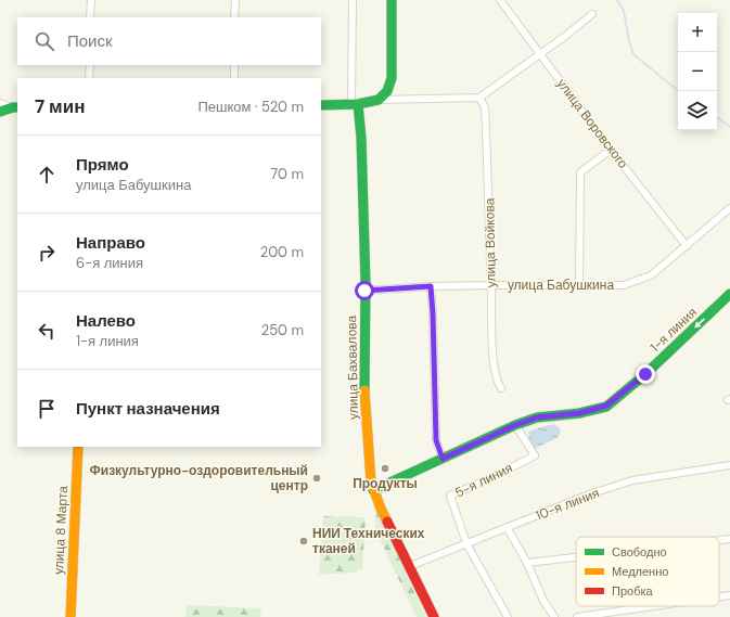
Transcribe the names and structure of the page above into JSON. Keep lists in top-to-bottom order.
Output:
{
  "streets": {
    "street": [
      "улица Воровского",
      "улица Войкова",
      "улица Бабушкина",
      "1-я линия",
      "улица Бахвалова",
      "5-я линия",
      "10-я линия",
      "улица 8 Марта"
    ]
  },
  "crossings": [
    ["улица Воровского", "улица Бабушкина"],
    ["улица Войкова", "улица Бабушкина"],
    ["улица Бабушкина", "улица Бахвалова"],
    ["1-я линия", "улица Бахвалова"],
    ["1-я линия", "5-я линия"],
    ["улица Бахвалова", "10-я линия"],
    ["5-я линия", "10-я линия"]
  ],
  "one_way": ["1-я линия"],
  "places": ["Продукты", "Физкультурно-оздоровительный центр", "НИИ Технических тканей"],
  "legend": ["Свободно", "Медленно", "Пробка"],
  "page": {
    "map_buttons": ["+", "−"],
    "search": "Поиск",
    "heading": ["7 мин", "Пешком · 520 m"],
    "list": [
      ["Прямо", "улица Бабушкина", "70 m"],
      ["Направо", "6-я линия", "200 m"],
      ["Налево", "1-я линия", "250 m"],
      "Пункт назначения"
    ]
  }
}
